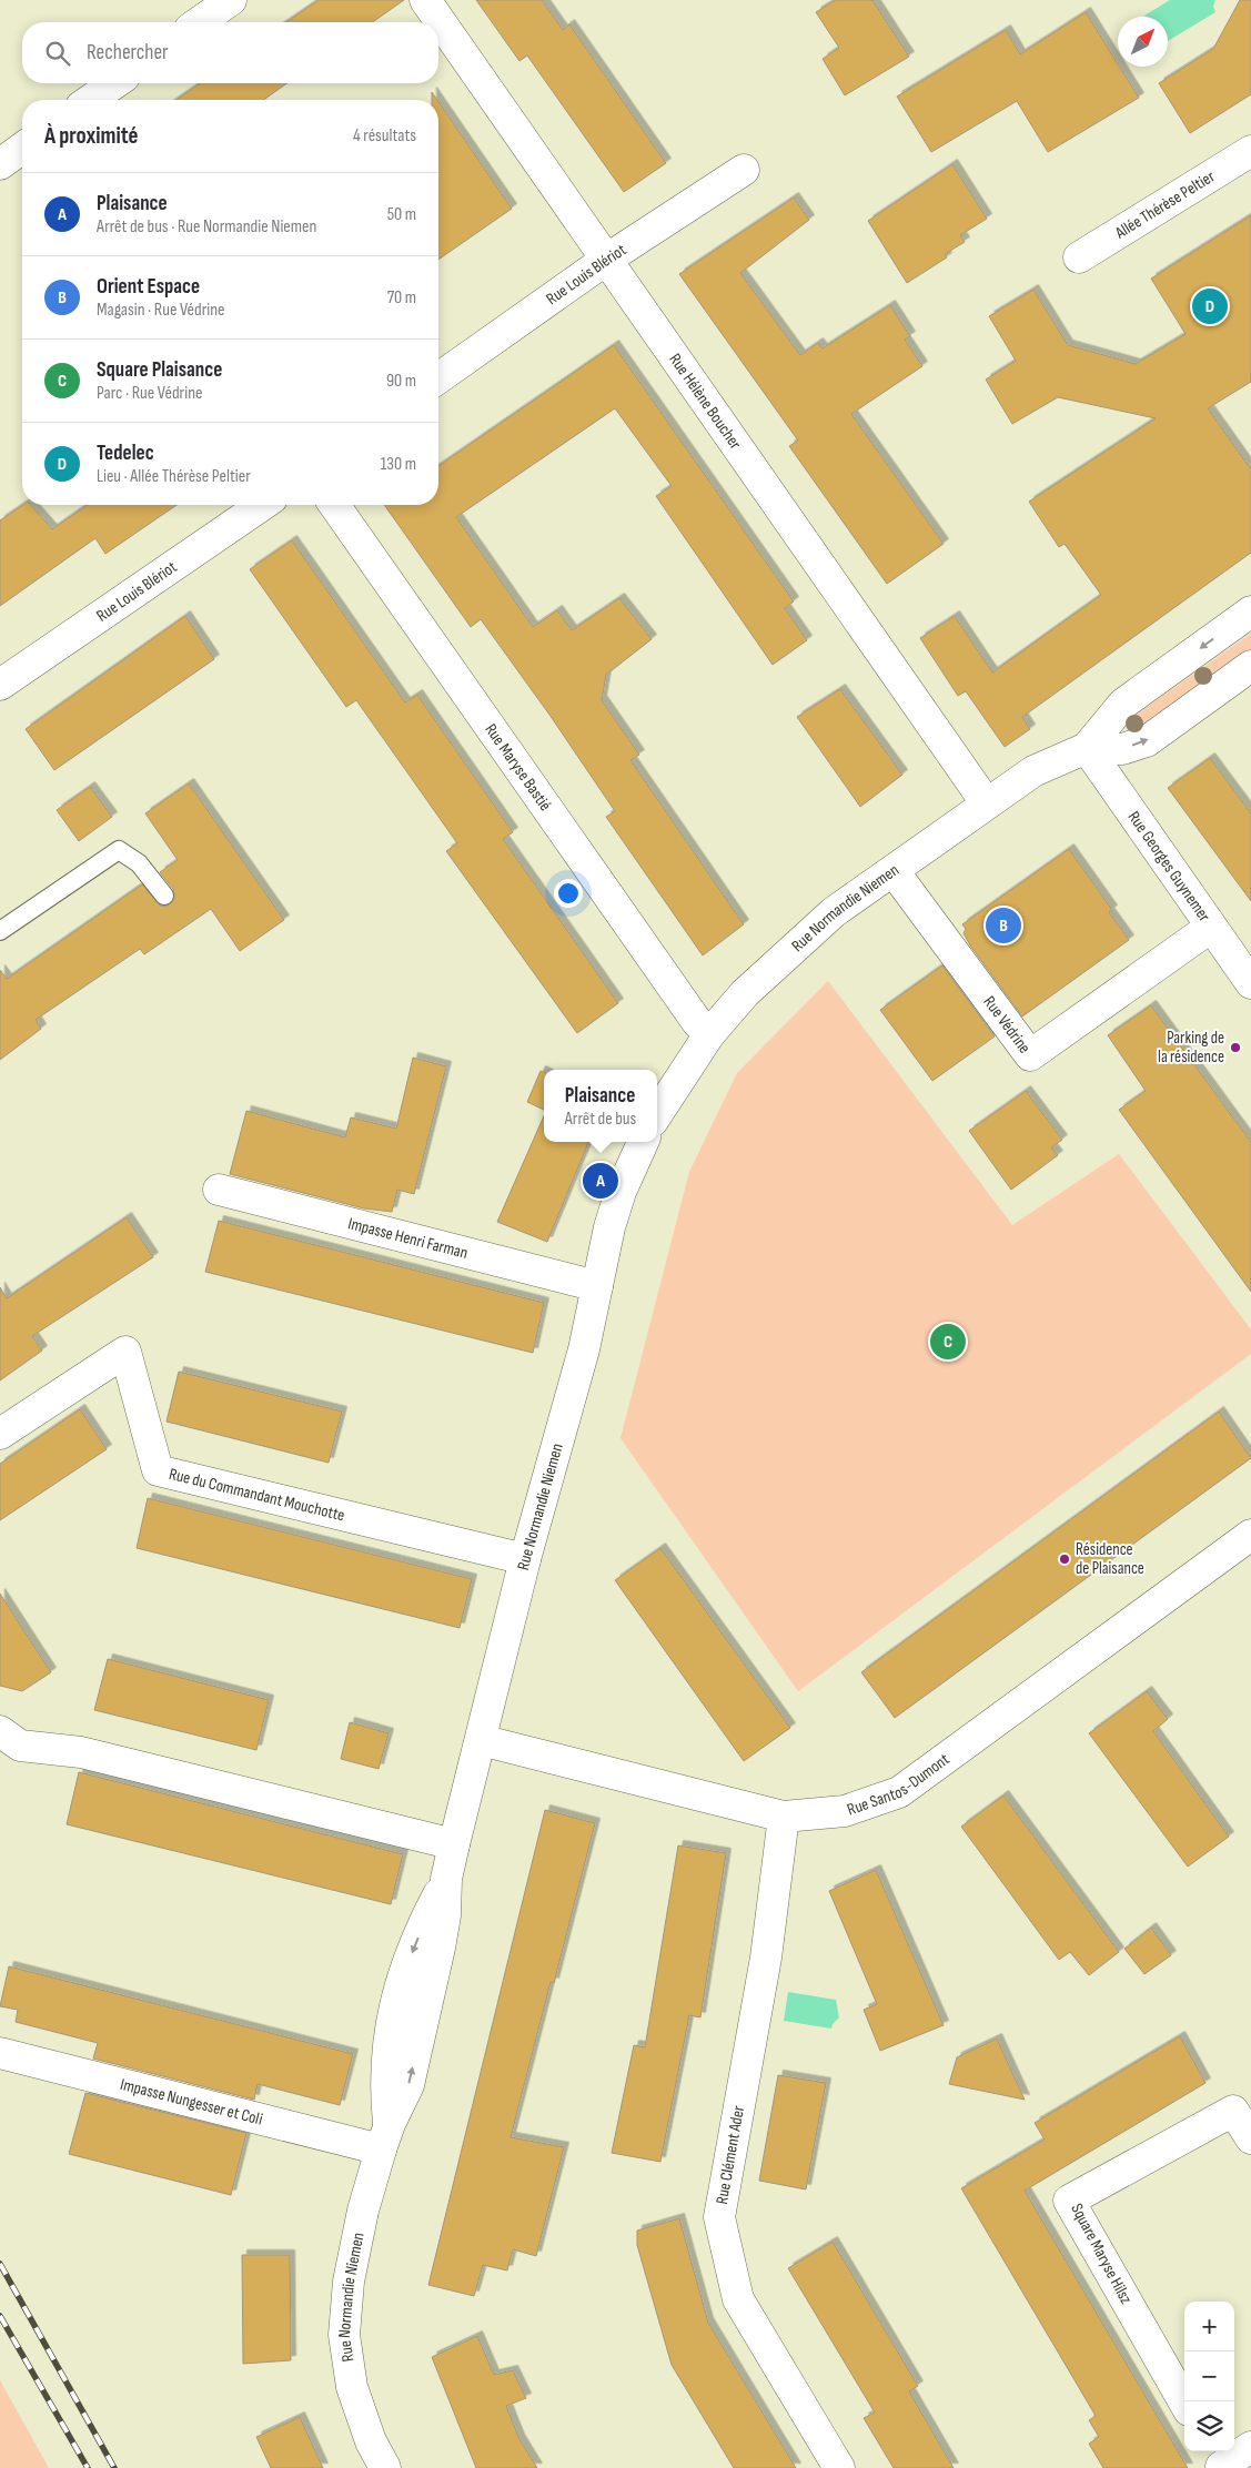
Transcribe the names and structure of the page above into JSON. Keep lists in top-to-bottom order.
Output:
{
  "streets": {
    "street": [
      "Allée Thérèse Peltier",
      "Rue Louis Blériot",
      "Rue Hélène Boucher",
      "Rue Maryse Bastié",
      "Rue Georges Guynemer",
      "Rue Normandie Niemen",
      "Rue Védrine",
      "Impasse Henri Farman",
      "Rue du Commandant Mouchotte",
      "Rue Santos-Dumont",
      "Impasse Nungesser et Coli",
      "Rue Clément Ader",
      "Square Maryse Hilsz"
    ]
  },
  "crossings": [
    ["Rue Louis Blériot", "Rue Hélène Boucher"],
    ["Rue Hélène Boucher", "Rue Normandie Niemen"],
    ["Rue Maryse Bastié", "Rue Normandie Niemen"],
    ["Rue Georges Guynemer", "Rue Normandie Niemen"],
    ["Rue Georges Guynemer", "Rue Védrine"],
    ["Rue Normandie Niemen", "Rue Védrine"],
    ["Rue Normandie Niemen", "Impasse Henri Farman"],
    ["Rue Normandie Niemen", "Rue du Commandant Mouchotte"],
    ["Rue Normandie Niemen", "Rue Santos-Dumont"],
    ["Rue Normandie Niemen", "Impasse Nungesser et Coli"],
    ["Rue Santos-Dumont", "Rue Clément Ader"]
  ],
  "places": ["Parking de la résidence", "Résidence de Plaisance"],
  "north": "top right",
  "page": {
    "search": "Rechercher",
    "heading": ["À proximité", "4 résultats"],
    "list": [
      {
        "mark": "A",
        "name": "Plaisance",
        "note": "Arrêt de bus · Rue Normandie Niemen",
        "value": "50 m"
      },
      {
        "mark": "B",
        "name": "Orient Espace",
        "note": "Magasin · Rue Védrine",
        "value": "70 m"
      },
      {
        "mark": "C",
        "name": "Square Plaisance",
        "note": "Parc · Rue Védrine",
        "value": "90 m"
      },
      {
        "mark": "D",
        "name": "Tedelec",
        "note": "Lieu · Allée Thérèse Peltier",
        "value": "130 m"
      }
    ],
    "pins": [
      "D",
      "B",
      "A",
      "C"
    ],
    "popup": ["Plaisance", "Arrêt de bus"],
    "map_buttons": ["+", "−"]
  }
}
